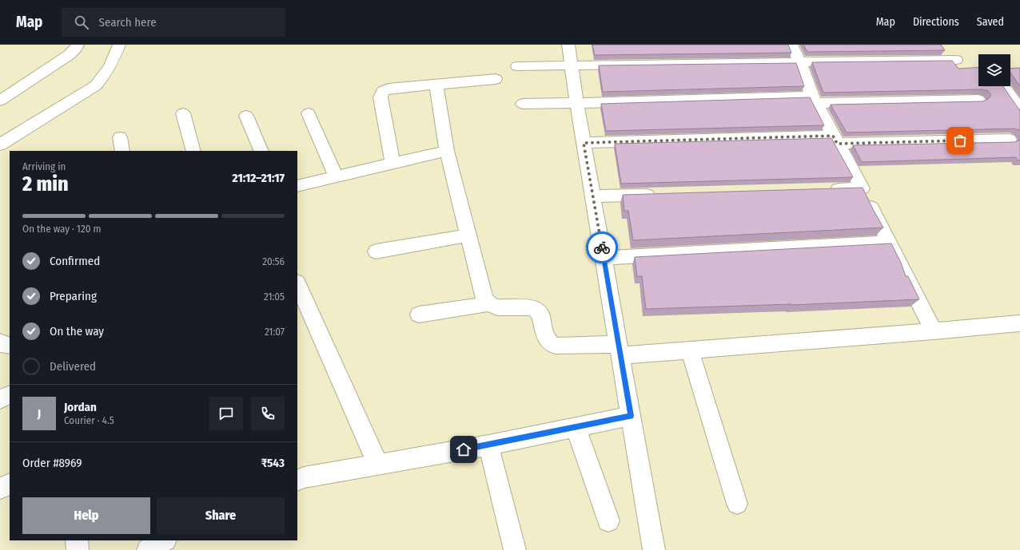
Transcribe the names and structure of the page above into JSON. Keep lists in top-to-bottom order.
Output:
{
  "page": {
    "header": "Map",
    "search": "Search here",
    "nav": ["Map", "Directions", "Saved"],
    "heading": ["2 min", "Arriving in", "21:12–21:17"],
    "panel": [
      "Jordan",
      "Courier · 4.5",
      "Order #8969",
      "₹543"
    ],
    "bar": "On the way · 120 m",
    "list": [
      ["Confirmed", "20:56"],
      ["Preparing", "21:05"],
      ["On the way", "21:07"],
      "Delivered"
    ],
    "round": "J",
    "buttons": ["Help", "Share"]
  }
}
